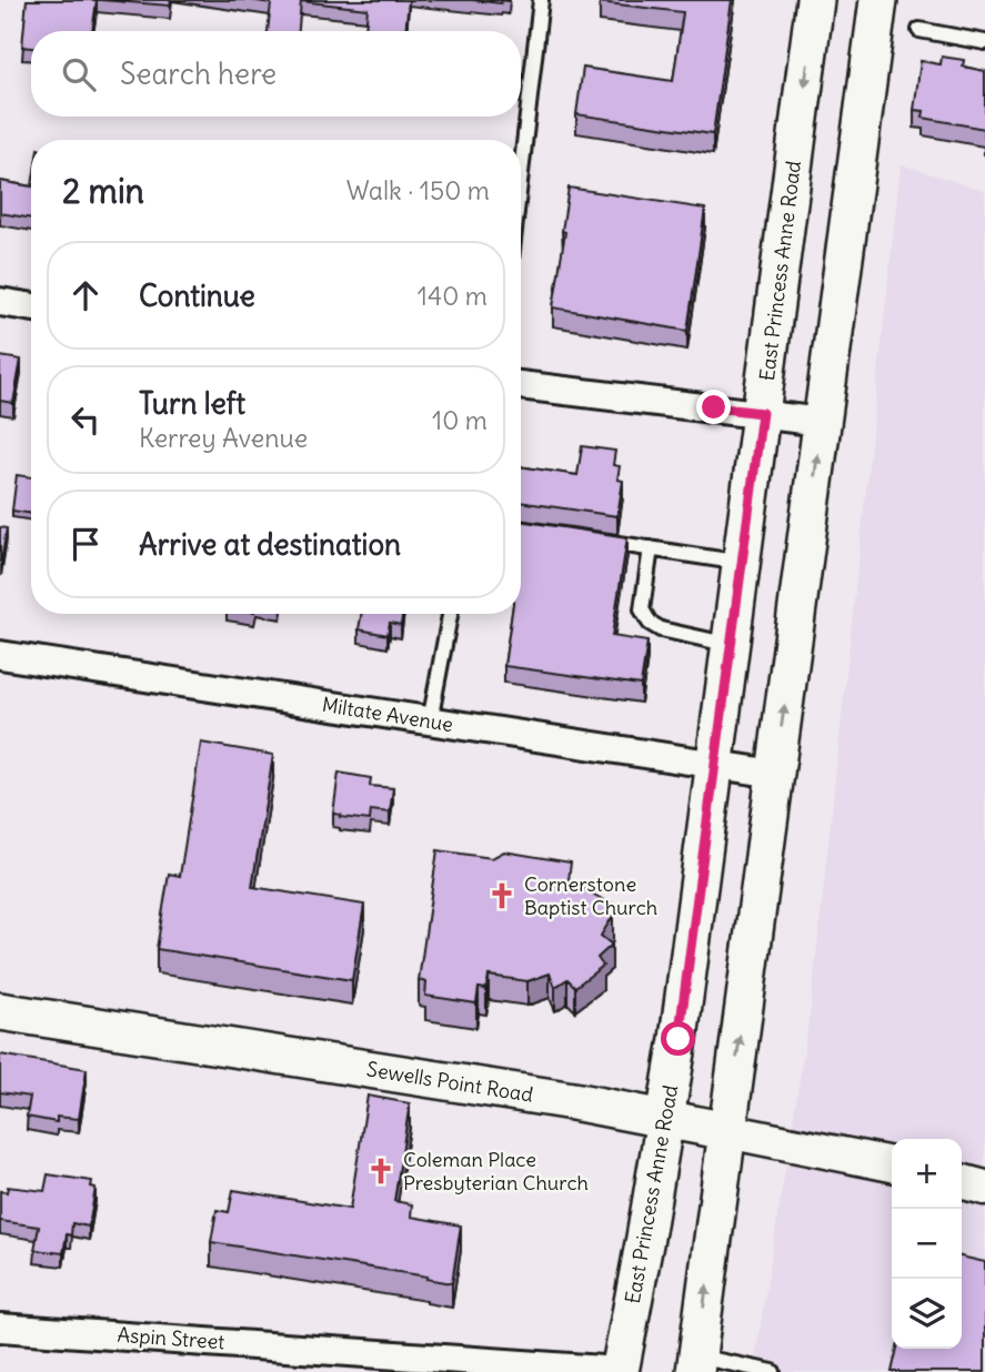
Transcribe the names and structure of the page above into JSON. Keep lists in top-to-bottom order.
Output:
{
  "streets": {
    "main road": ["East Princess Anne Road", "Sewells Point Road"],
    "street": ["Miltate Avenue", "Aspin Street"]
  },
  "crossings": [
    ["East Princess Anne Road", "Miltate Avenue"],
    ["East Princess Anne Road", "Sewells Point Road"],
    ["East Princess Anne Road", "Aspin Street"]
  ],
  "places": {
    "church": ["Cornerstone Baptist Church", "Coleman Place Presbyterian Church"]
  },
  "page": {
    "search": "Search here",
    "heading": ["2 min", "Walk · 150 m"],
    "list": [
      ["Continue", "140 m"],
      ["Turn left", "Kerrey Avenue", "10 m"],
      "Arrive at destination"
    ],
    "map_buttons": ["+", "−"]
  }
}
